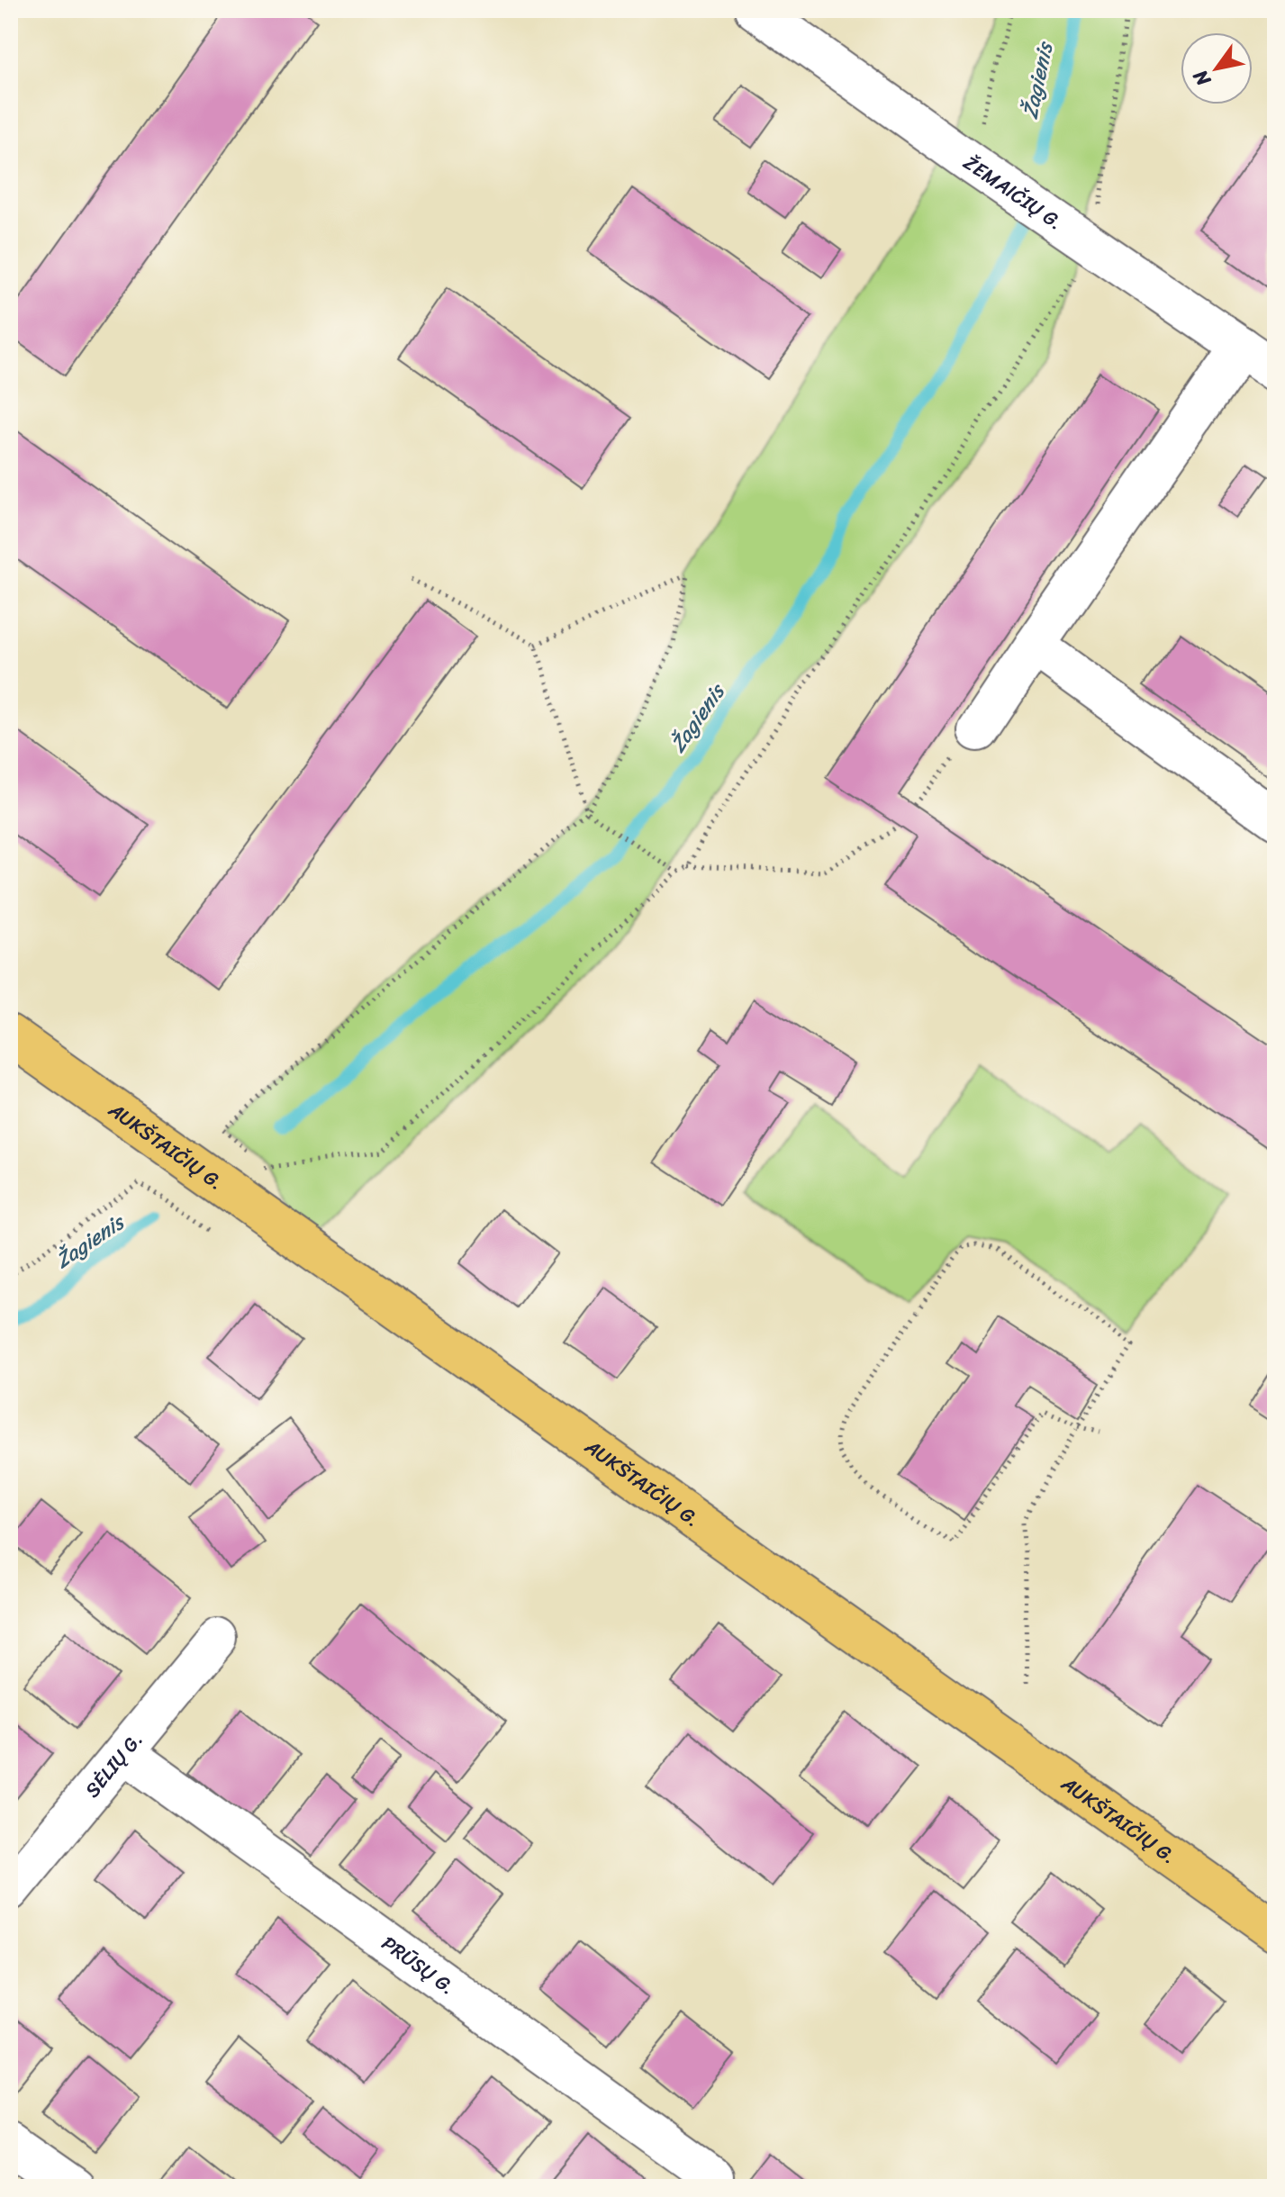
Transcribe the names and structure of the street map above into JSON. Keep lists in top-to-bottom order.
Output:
{
  "streets": {
    "main road": ["AUKŠTAIČIŲ G."],
    "street": ["ŽEMAIČIŲ G.", "SĖLIŲ G.", "PRŪSŲ G."]
  },
  "crossings": [
    ["SĖLIŲ G.", "PRŪSŲ G."]
  ],
  "water": ["Žagienis"],
  "north": "bottom left"
}
